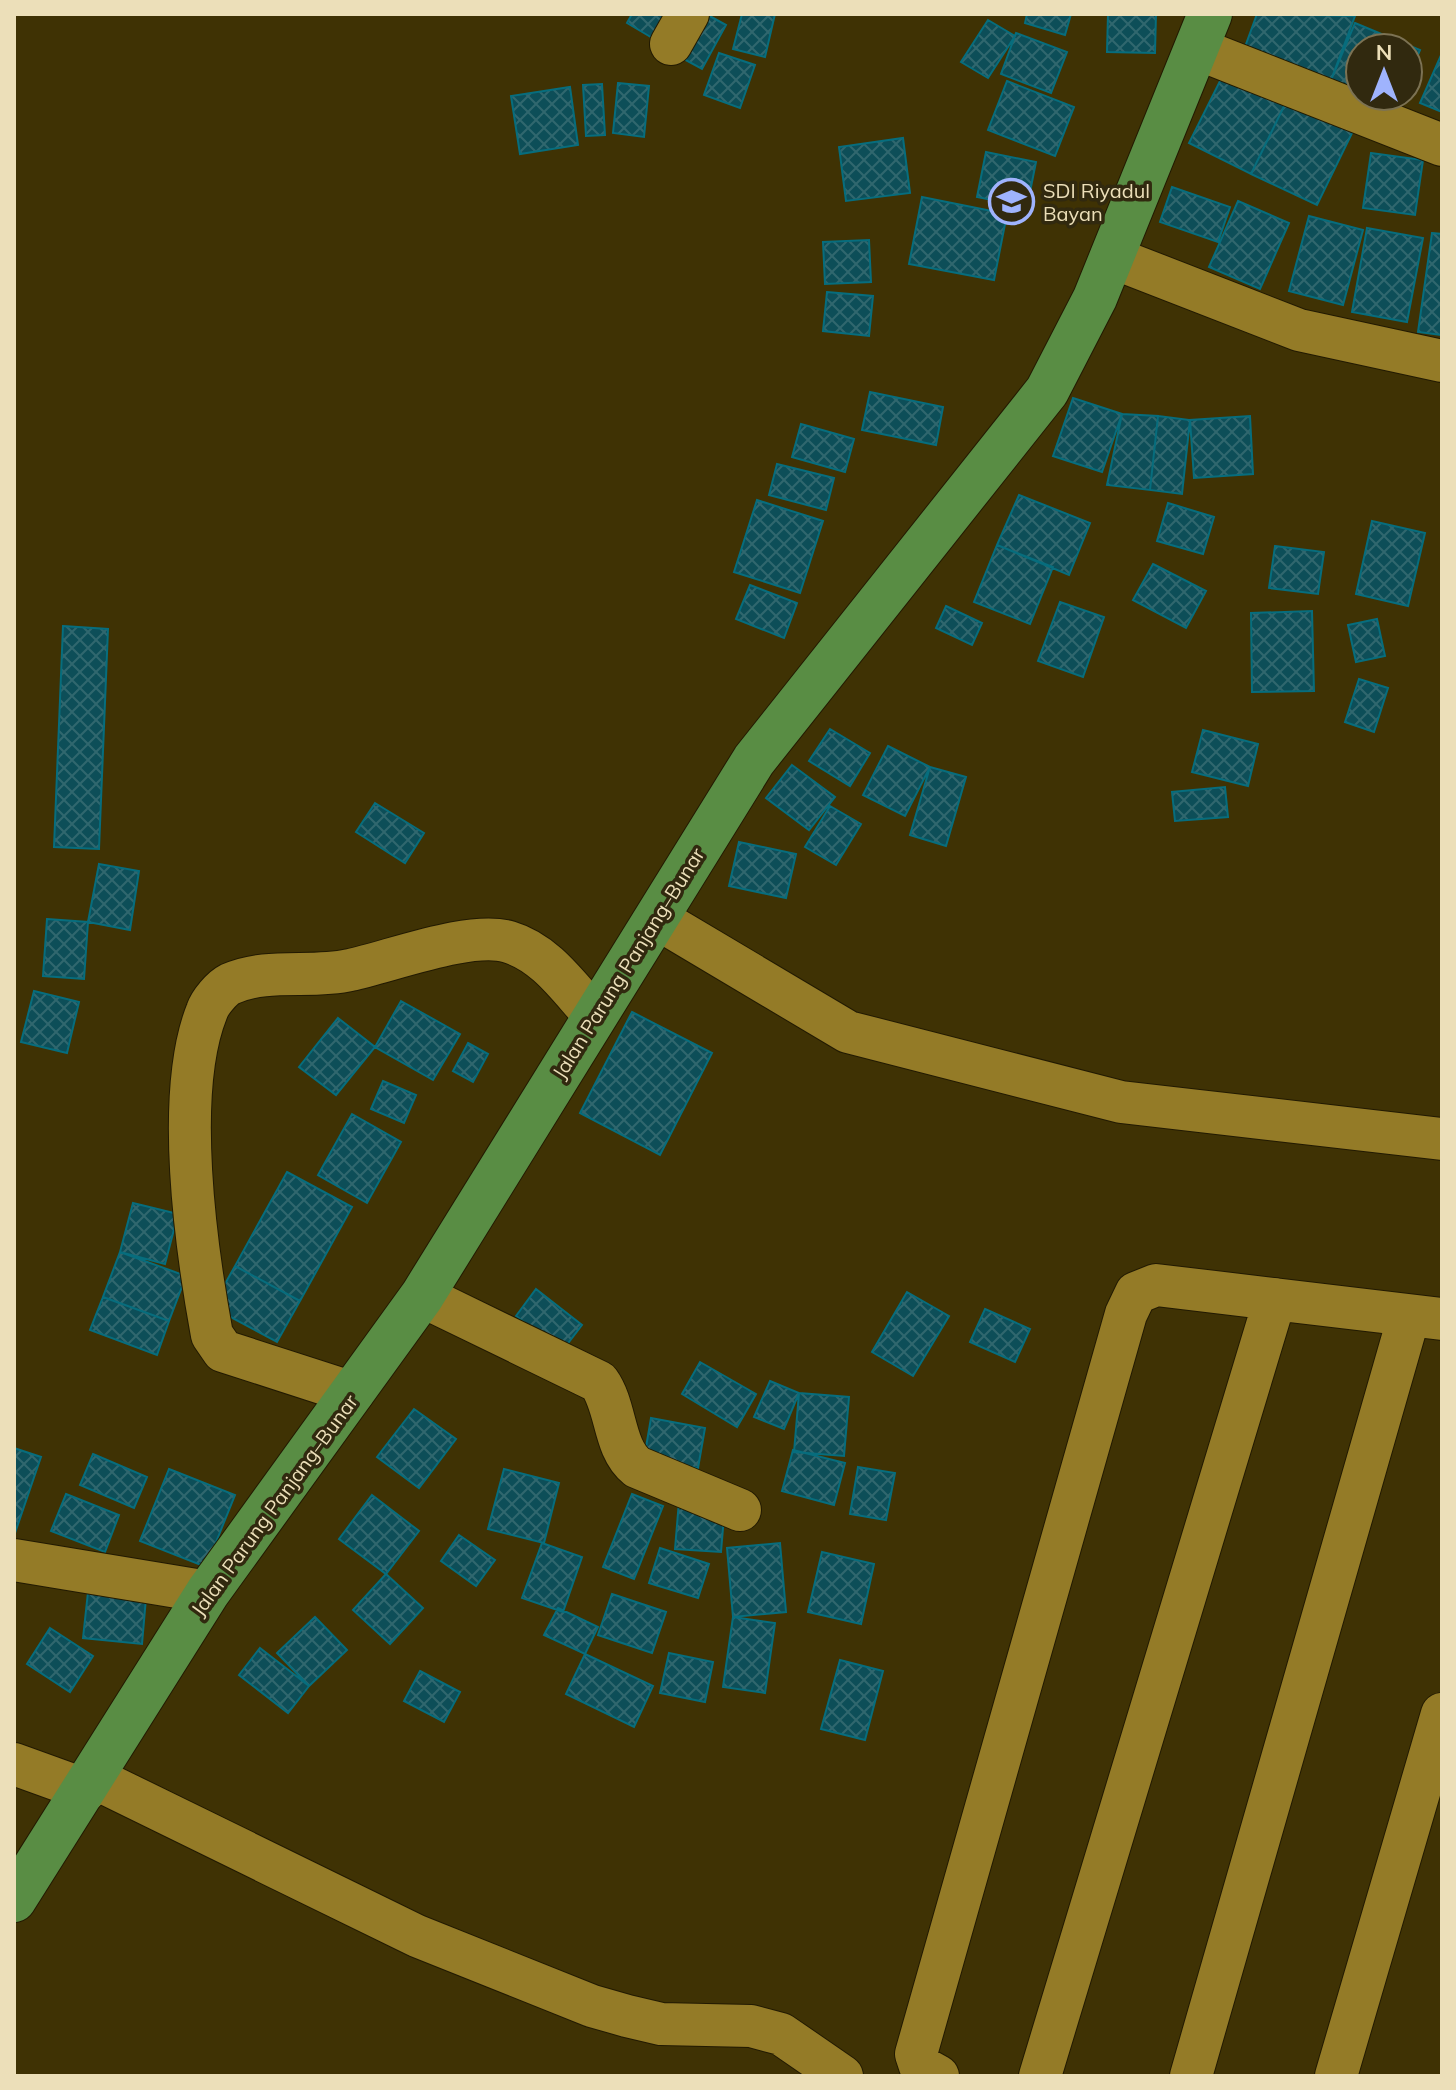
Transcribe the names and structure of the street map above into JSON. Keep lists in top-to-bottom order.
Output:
{
  "streets": {
    "main road": ["Jalan Parung Panjang–Bunar"]
  },
  "places": {
    "school or university": ["SDI Riyadul Bayan"]
  },
  "north": "top"
}
